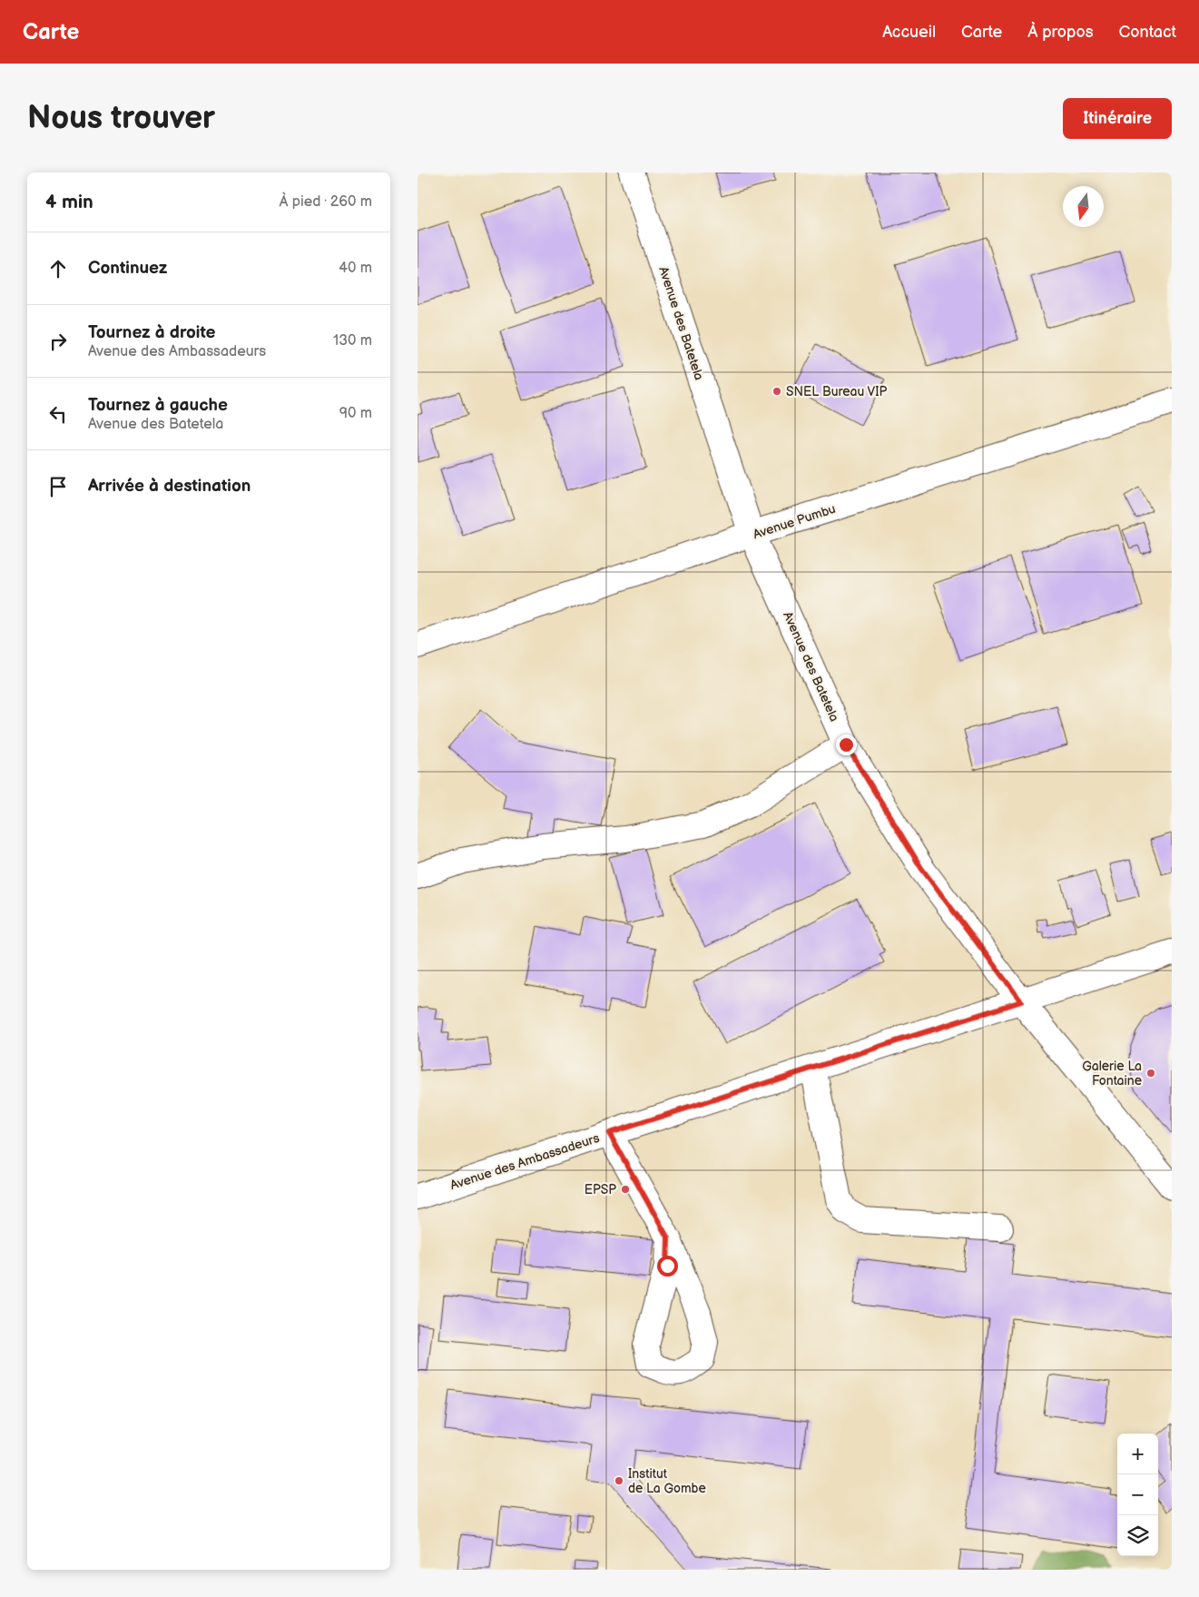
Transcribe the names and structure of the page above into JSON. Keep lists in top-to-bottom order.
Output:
{
  "streets": {
    "street": ["Avenue des Batetela", "Avenue Pumbu", "Avenue des Ambassadeurs"]
  },
  "crossings": [
    ["Avenue des Batetela", "Avenue Pumbu"],
    ["Avenue des Batetela", "Avenue des Ambassadeurs"]
  ],
  "places": [
    "SNEL Bureau VIP",
    "Galerie La Fontaine",
    "EPSP",
    "Institut de La Gombe"
  ],
  "north": "bottom",
  "page": {
    "header": "Carte",
    "nav": [
      "Accueil",
      "Carte",
      "À propos",
      "Contact"
    ],
    "buttons": "Itinéraire",
    "title": "Nous trouver",
    "heading": ["4 min", "À pied · 260 m"],
    "list": [
      ["Continuez", "40 m"],
      ["Tournez à droite", "Avenue des Ambassadeurs", "130 m"],
      ["Tournez à gauche", "Avenue des Batetela", "90 m"],
      "Arrivée à destination"
    ],
    "map_buttons": ["+", "−"]
  }
}
